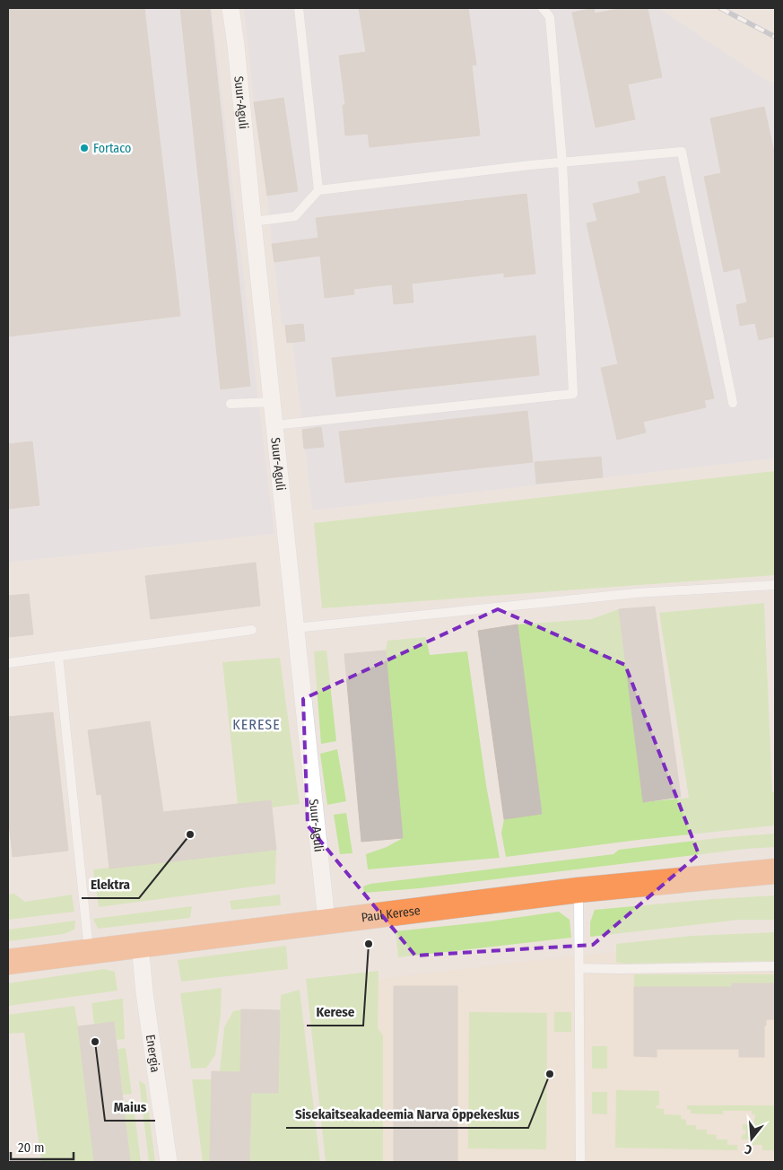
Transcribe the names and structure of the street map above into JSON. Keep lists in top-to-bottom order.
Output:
{
  "streets": {
    "highway": ["Paul Kerese"],
    "street": ["Suur-Aguli", "Energia"]
  },
  "crossings": [
    ["Suur-Aguli", "Paul Kerese"],
    ["Paul Kerese", "Energia"]
  ],
  "districts": ["KERESE"],
  "places": [
    "Fortaco",
    "Elektra",
    "Kerese",
    "Maius",
    "Sisekaitseakadeemia Narva õppekeskus"
  ],
  "scale_bar": "20 m",
  "north": "bottom"
}
